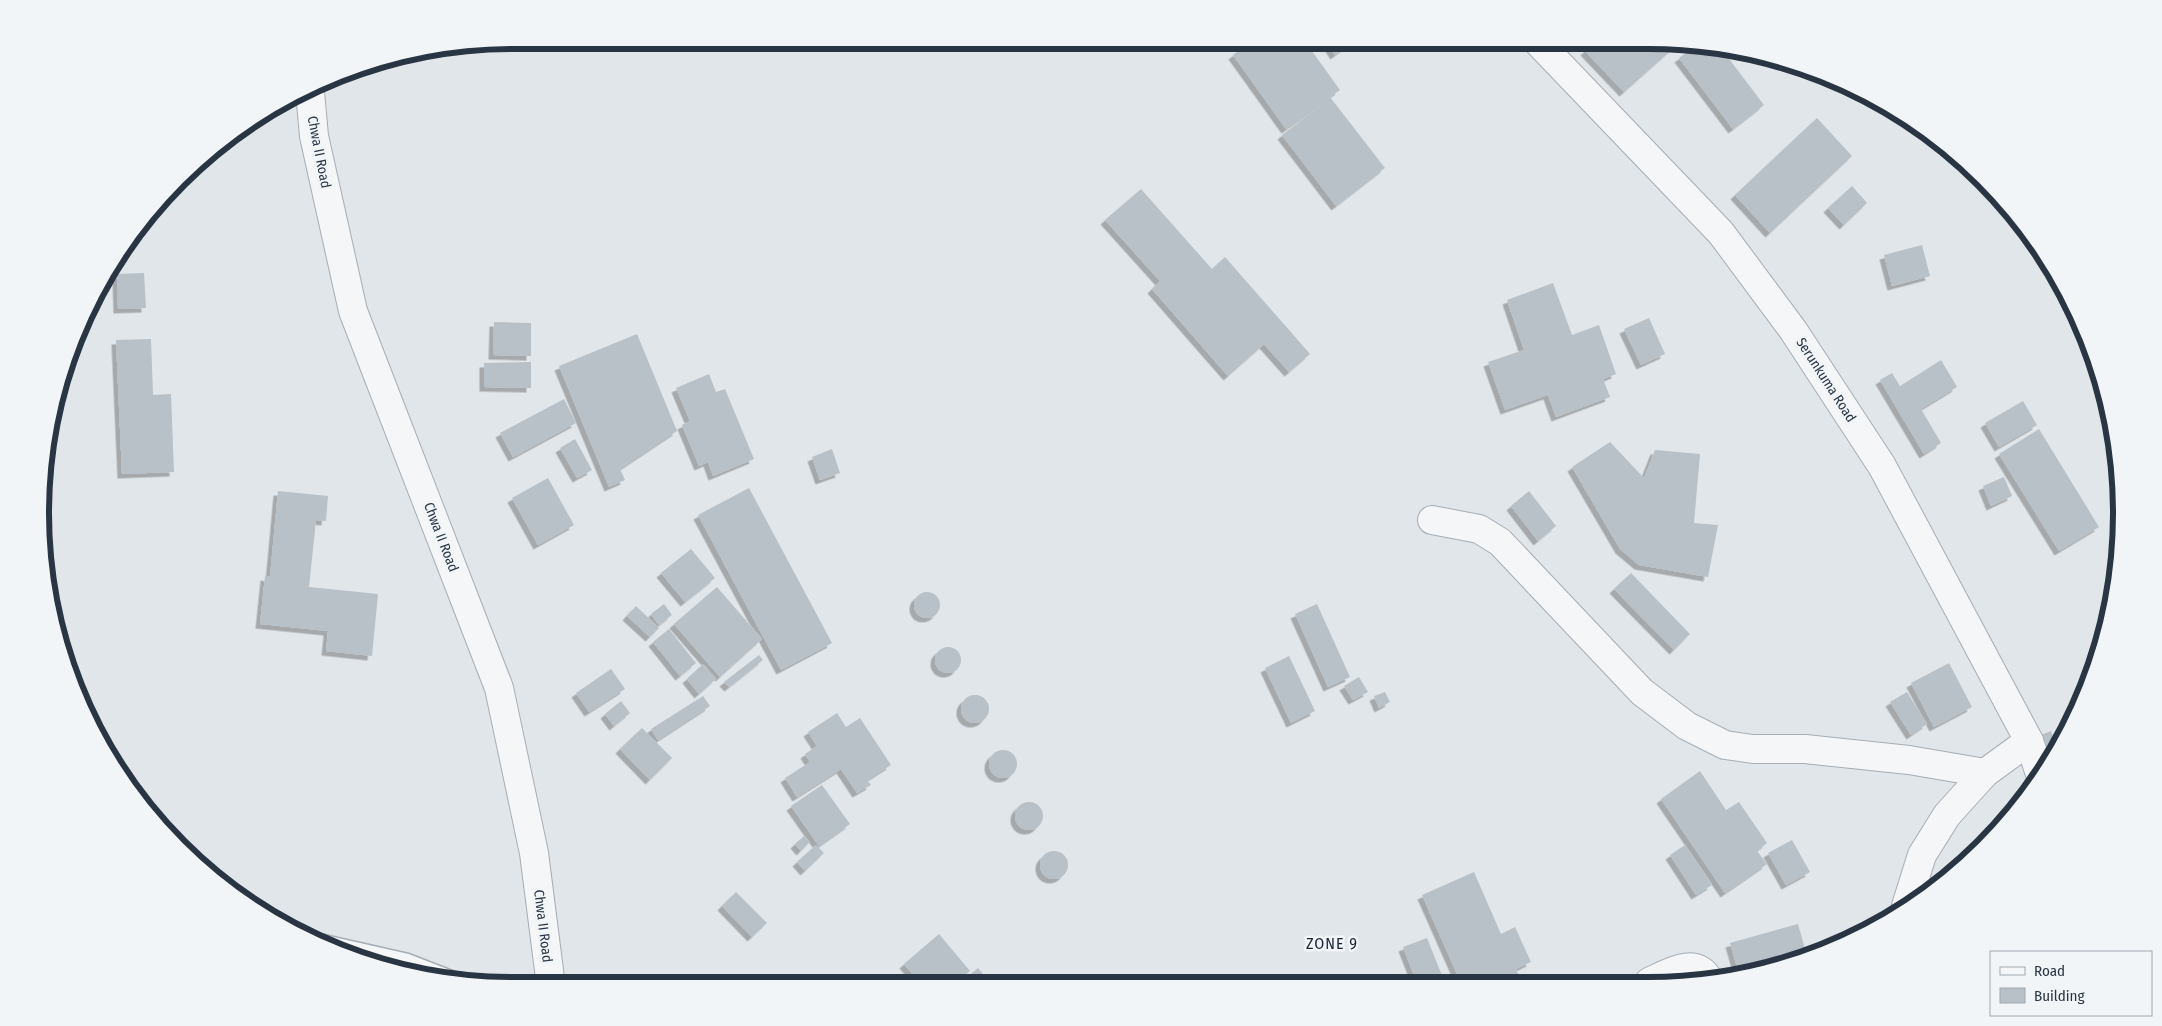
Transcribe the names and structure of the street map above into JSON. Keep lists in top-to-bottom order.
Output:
{
  "streets": {
    "street": ["Chwa II Road", "Serunkuma Road"]
  },
  "districts": ["ZONE 9"],
  "legend": ["Road", "Building"]
}
